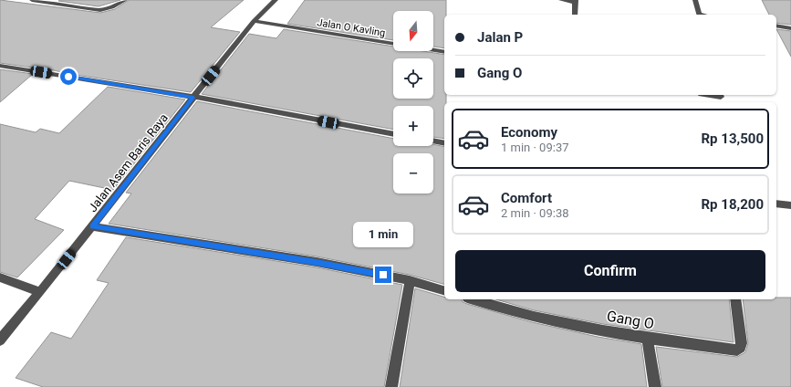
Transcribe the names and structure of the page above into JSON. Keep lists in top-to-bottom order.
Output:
{
  "streets": {
    "street": ["Jalan O Kavling", "Jalan Asem Baris Raya", "Gang O"]
  },
  "crossings": [
    ["Jalan O Kavling", "Jalan Asem Baris Raya"]
  ],
  "north": "bottom",
  "page": {
    "map_buttons": ["+", "−"],
    "banner": ["Jalan P", "Gang O"],
    "list": [
      {
        "name": "Economy",
        "note": "1 min · 09:37",
        "value": "Rp 13,500"
      },
      {
        "name": "Comfort",
        "note": "2 min · 09:38",
        "value": "Rp 18,200"
      }
    ],
    "bubble": "1 min",
    "buttons": "Confirm"
  }
}
